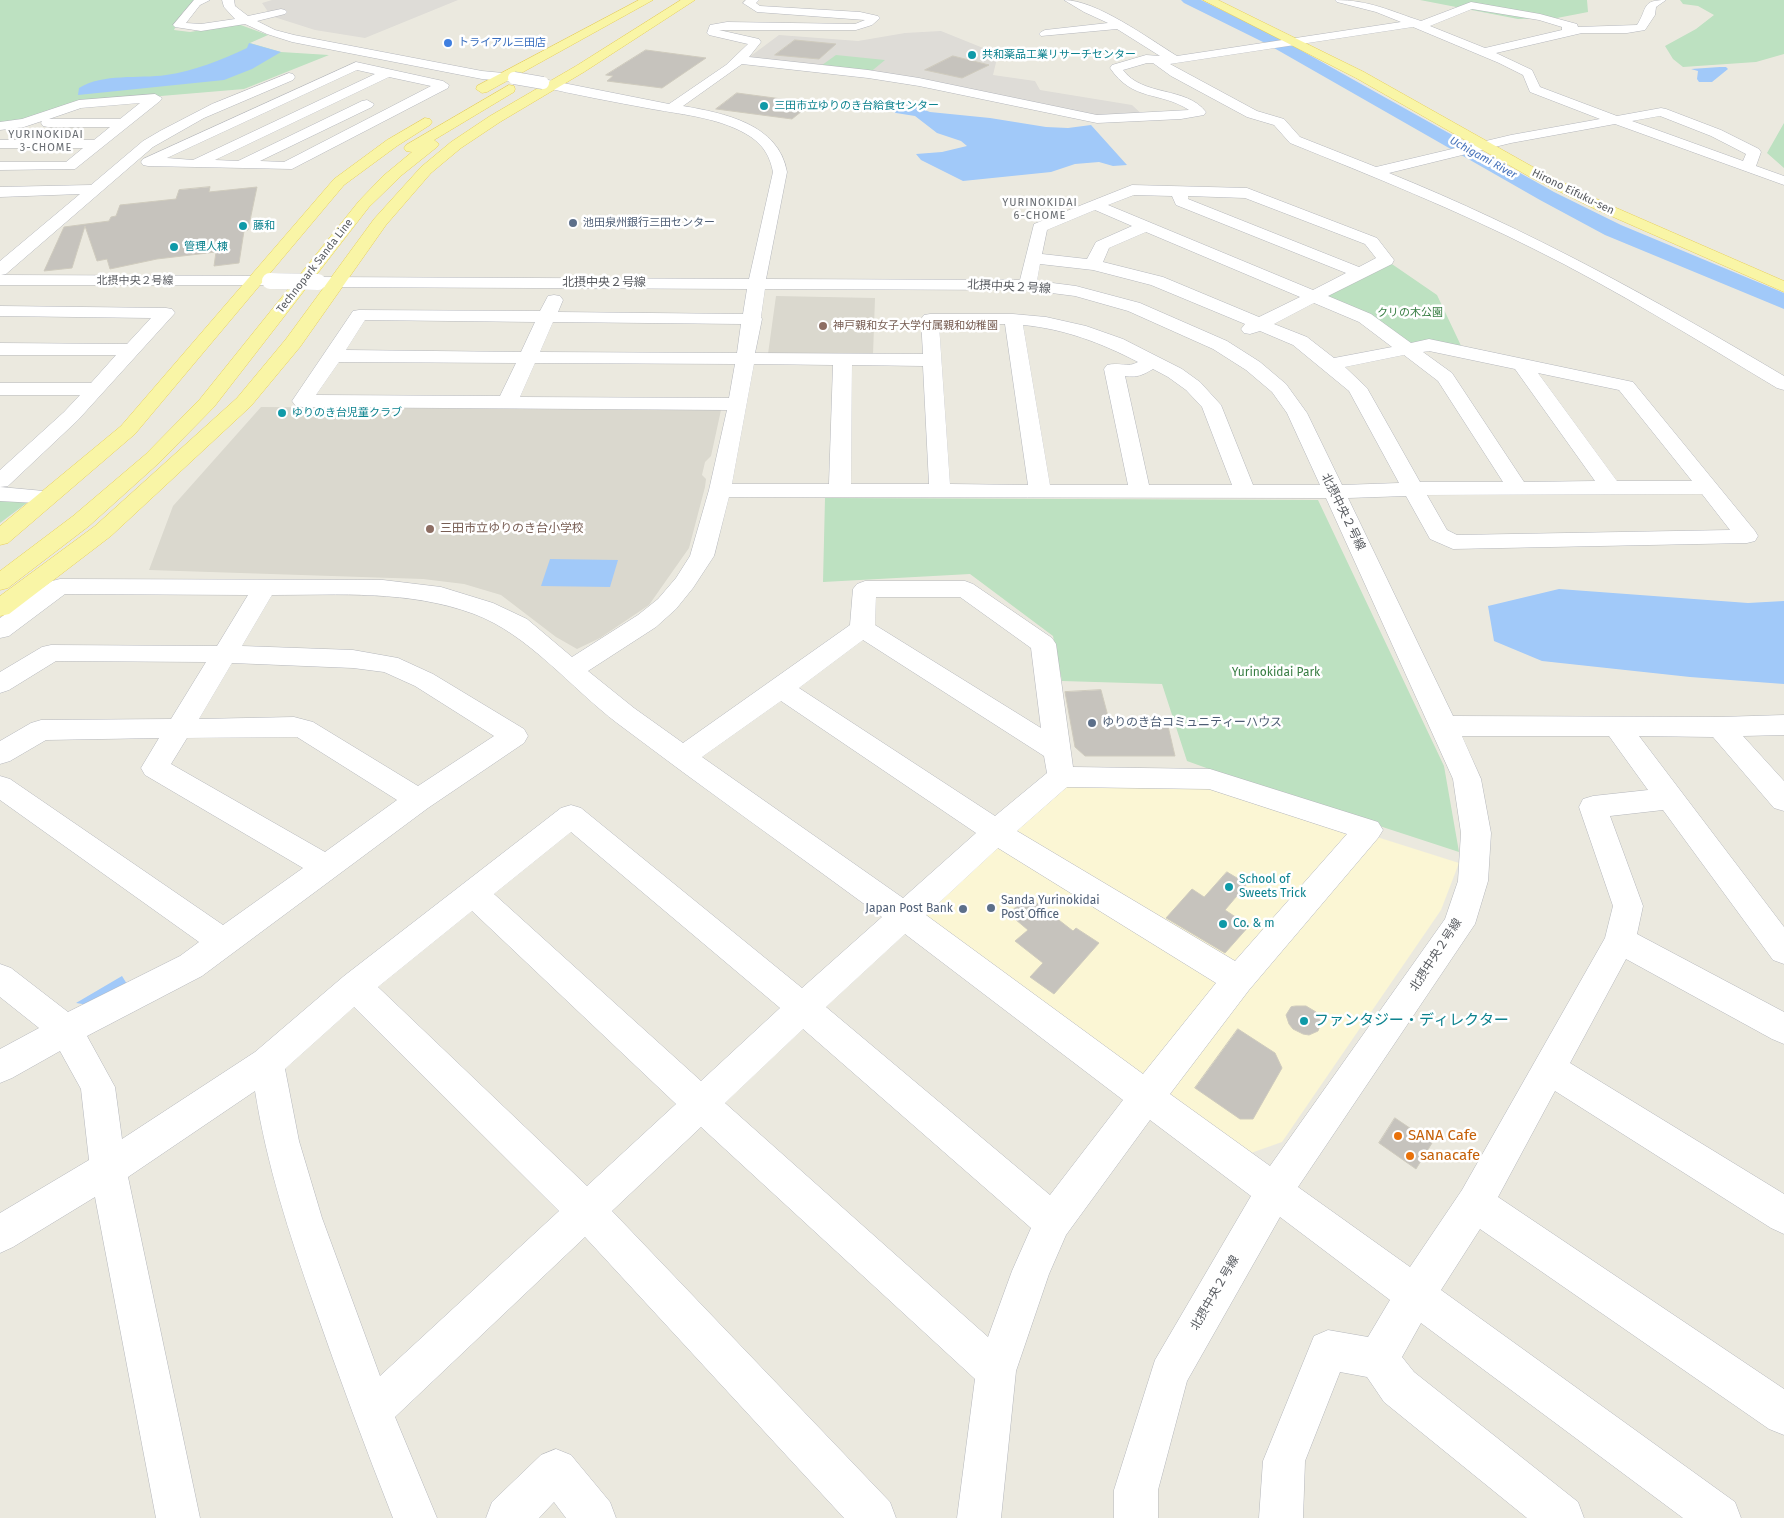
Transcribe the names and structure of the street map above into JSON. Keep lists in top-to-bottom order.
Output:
{
  "streets": {
    "main road": ["Hirono Eifuku-sen", "Technopark Sanda Line"],
    "street": ["北摂中央２号線"]
  },
  "districts": ["YURINOKIDAI 3-CHOME", "YURINOKIDAI 6-CHOME"],
  "water": ["Uchigami River"],
  "parks": ["クリの木公園", "Yurinokidai Park"],
  "places": [
    "トライアル三田店",
    "共和薬品工業リサーチセンター",
    "三田市立ゆりのき台給食センター",
    "池田泉州銀行三田センター",
    "藤和",
    "管理人棟",
    "神戸親和女子大学付属親和幼稚園",
    "ゆりのき台児童クラブ",
    "三田市立ゆりのき台小学校",
    "ゆりのき台コミュニティーハウス",
    "School of Sweets Trick",
    "Sanda Yurinokidai Post Office",
    "Japan Post Bank",
    "Co. & m",
    "ファンタジー・ディレクター",
    "SANA Cafe",
    "sanacafe"
  ]
}
